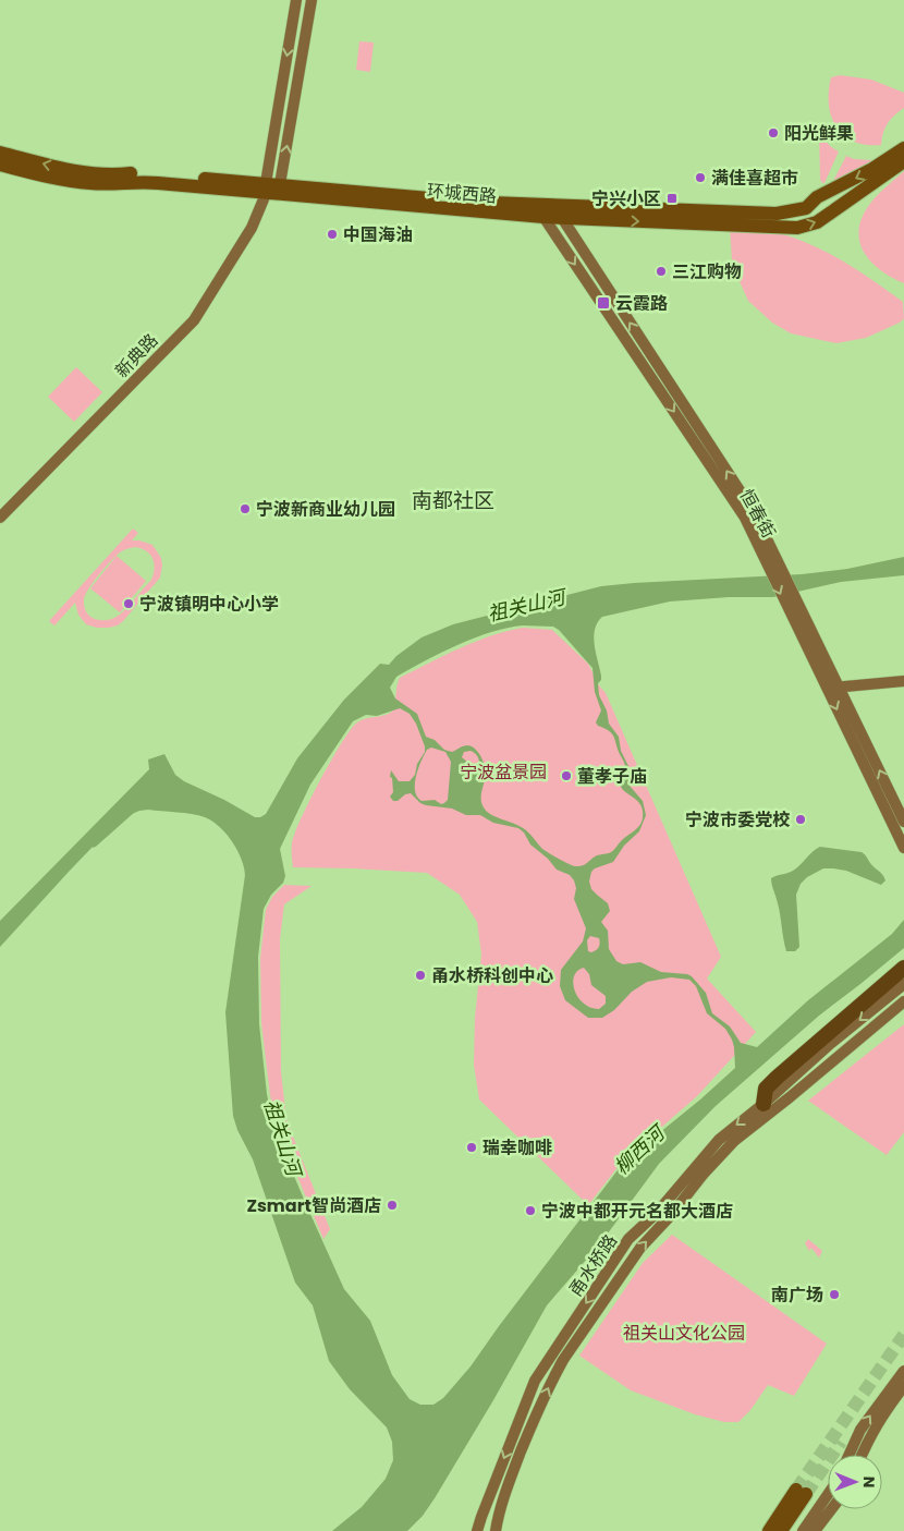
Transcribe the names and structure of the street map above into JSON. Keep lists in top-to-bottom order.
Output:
{
  "streets": {
    "main road": [
      "环城西路",
      "新典路",
      "恒春街",
      "甬水桥路"
    ]
  },
  "crossings": [
    ["环城西路", "新典路"],
    ["环城西路", "恒春街"]
  ],
  "districts": ["南都社区"],
  "water": ["祖关山河", "柳西河"],
  "parks": ["宁波盆景园", "祖关山文化公园"],
  "places": {
    "other": [
      "阳光鲜果",
      "满佳喜超市",
      "中国海油",
      "三江购物",
      "宁波新商业幼儿园",
      "宁波镇明中心小学",
      "董孝子庙",
      "宁波市委党校",
      "甬水桥科创中心",
      "瑞幸咖啡",
      "Zsmart智尚酒店",
      "宁波中都开元名都大酒店",
      "南广场"
    ],
    "transit": ["宁兴小区", "云霞路"]
  },
  "north": "right"
}
